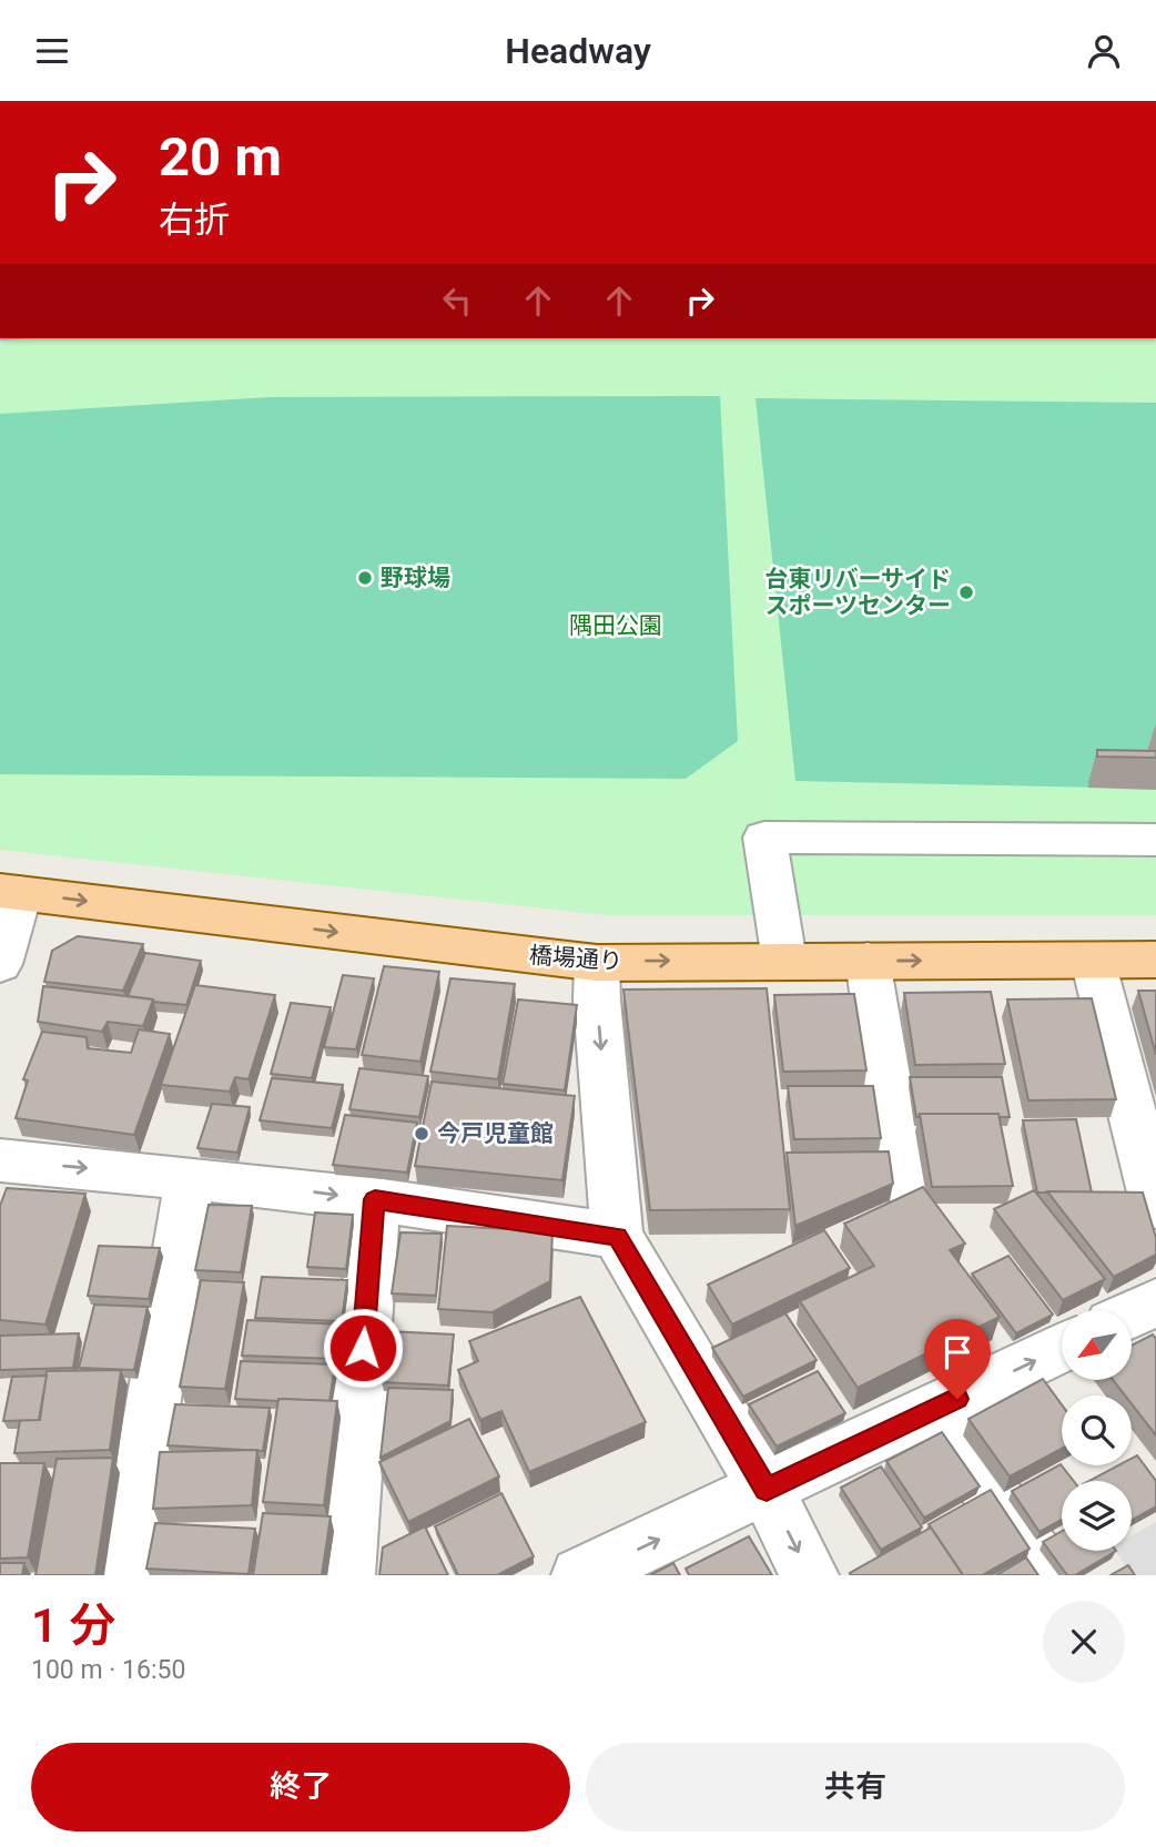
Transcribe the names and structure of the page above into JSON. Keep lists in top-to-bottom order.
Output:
{
  "streets": {
    "main road": ["橋場通り"]
  },
  "one_way": ["橋場通り"],
  "parks": ["隅田公園"],
  "places": ["野球場", "台東リバーサイド スポーツセンター", "今戸児童館"],
  "north": "bottom left",
  "page": {
    "header": "Headway",
    "turn": ["20 m", "右折"],
    "heading": ["1 分", "100 m · 16:50"],
    "buttons": ["終了", "共有"]
  }
}
